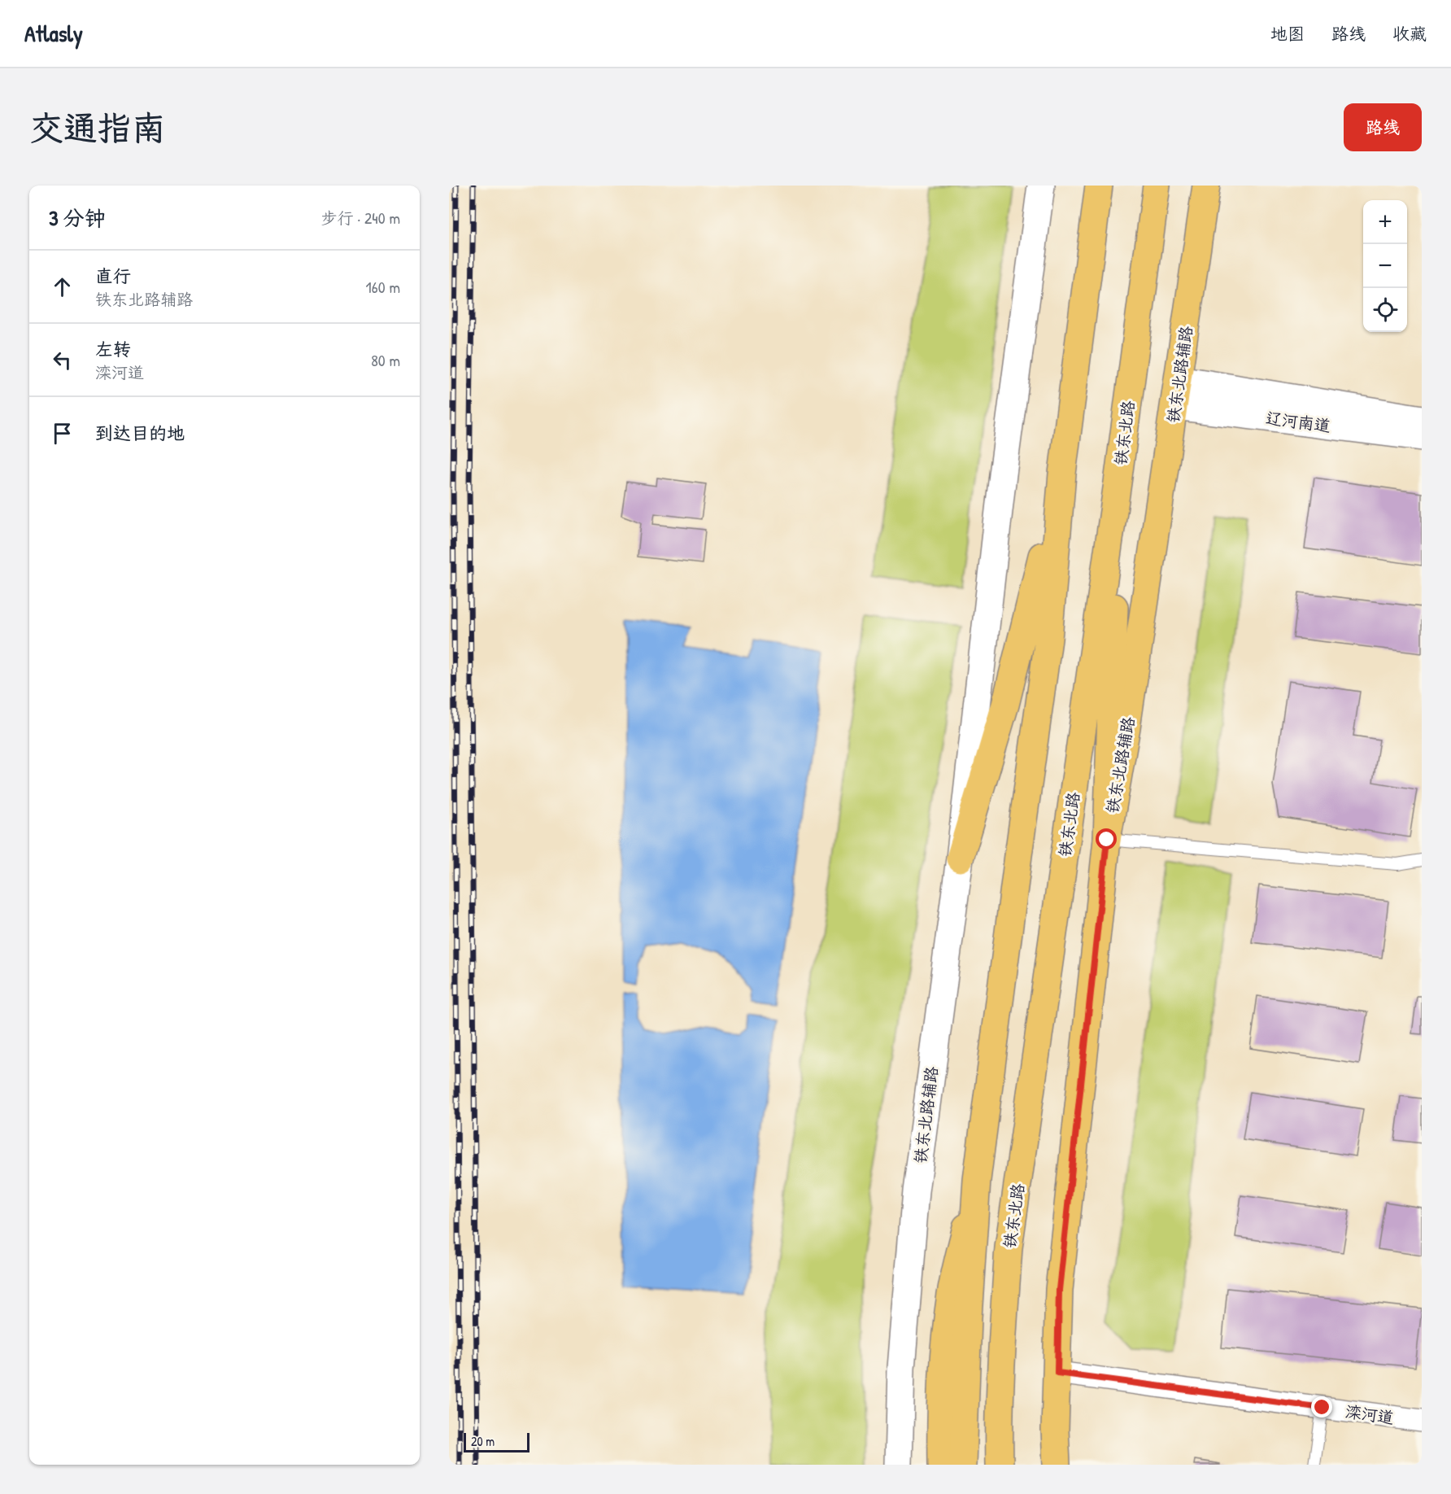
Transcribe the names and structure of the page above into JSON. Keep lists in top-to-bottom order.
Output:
{
  "streets": {
    "main road": ["铁东北路辅路", "铁东北路"],
    "street": ["辽河南道", "滦河道"]
  },
  "crossings": [
    ["铁东北路辅路", "辽河南道"],
    ["铁东北路辅路", "滦河道"]
  ],
  "scale_bar": "20 m",
  "page": {
    "header": "Atlasly",
    "nav": ["地图", "路线", "收藏"],
    "buttons": "路线",
    "title": "交通指南",
    "heading": ["3 分钟", "步行 · 240 m"],
    "map_buttons": ["+", "−"],
    "list": [
      ["直行", "铁东北路辅路", "160 m"],
      ["左转", "滦河道", "80 m"],
      "到达目的地"
    ],
    "scale": "20 m"
  }
}
